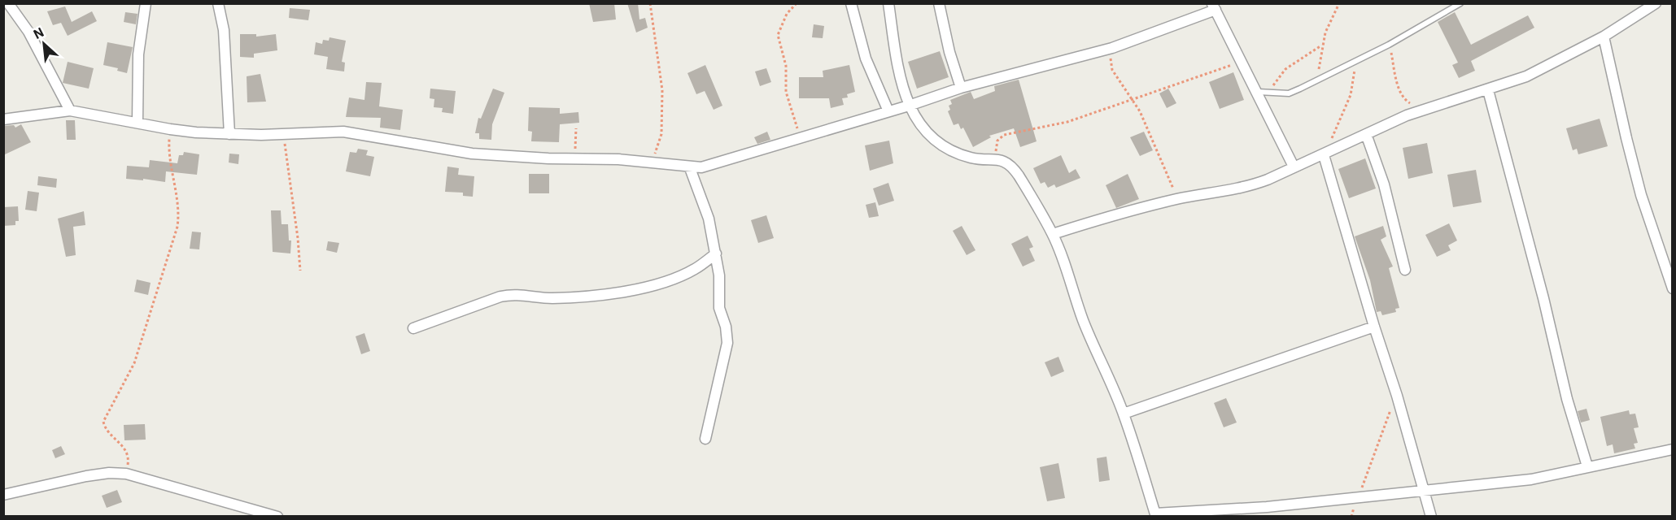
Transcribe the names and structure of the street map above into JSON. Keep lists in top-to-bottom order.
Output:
{
  "north": "top left"
}
